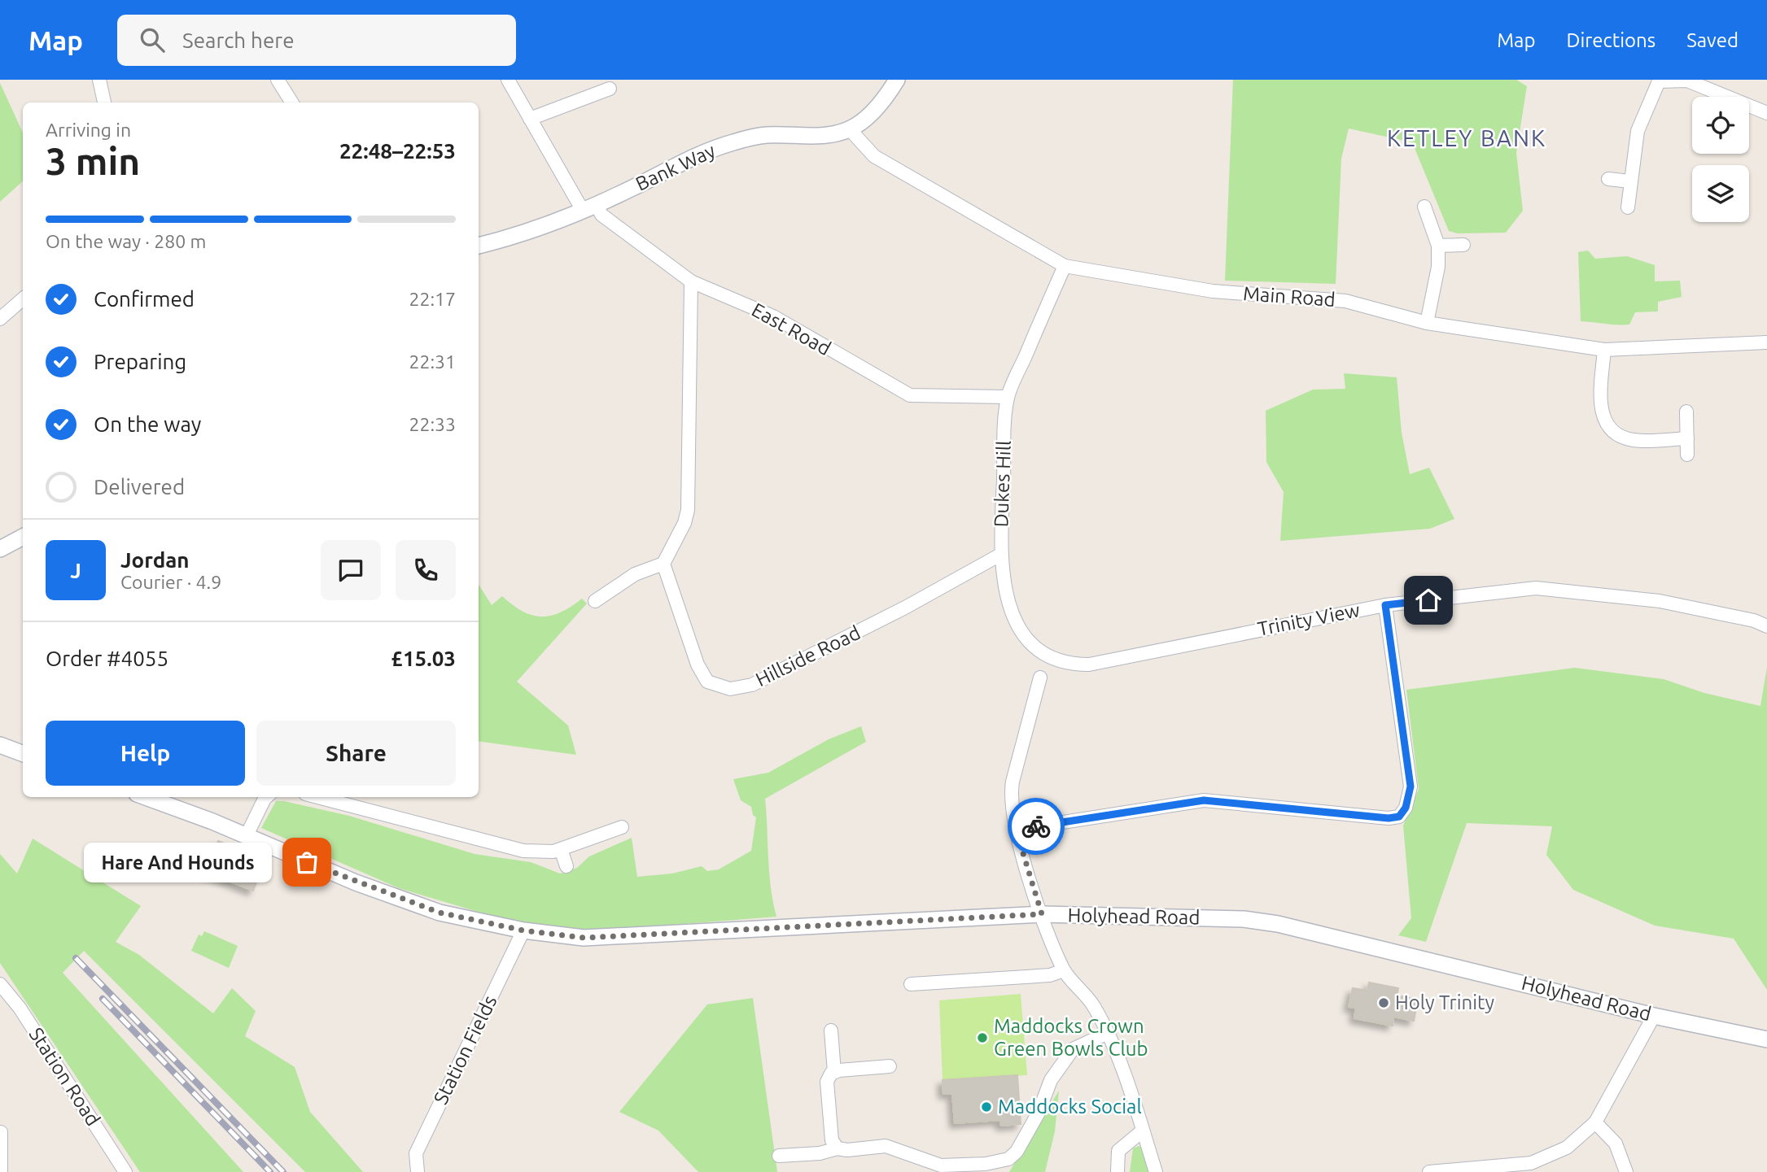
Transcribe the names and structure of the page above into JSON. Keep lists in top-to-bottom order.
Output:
{
  "streets": {
    "street": [
      "Bank Way",
      "Main Road",
      "East Road",
      "Dukes Hill",
      "Trinity View",
      "Hillside Road",
      "Holyhead Road",
      "Station Fields",
      "Station Road"
    ]
  },
  "crossings": [
    ["Bank Way", "Main Road"],
    ["Bank Way", "East Road"],
    ["Main Road", "Dukes Hill"],
    ["East Road", "Dukes Hill"],
    ["Dukes Hill", "Trinity View"],
    ["Dukes Hill", "Hillside Road"],
    ["Holyhead Road", "Station Fields"]
  ],
  "districts": ["KETLEY BANK"],
  "places": [
    "Hare And Hounds",
    "Holy Trinity",
    "Maddocks Crown Green Bowls Club",
    "Maddocks Social"
  ],
  "page": {
    "header": "Map",
    "search": "Search here",
    "nav": ["Map", "Directions", "Saved"],
    "heading": ["3 min", "Arriving in", "22:48–22:53"],
    "panel": [
      "Jordan",
      "Courier · 4.9",
      "Order #4055",
      "£15.03"
    ],
    "bar": "On the way · 280 m",
    "list": [
      ["Confirmed", "22:17"],
      ["Preparing", "22:31"],
      ["On the way", "22:33"],
      "Delivered"
    ],
    "round": "J",
    "buttons": ["Help", "Share"],
    "bubble": "Hare And Hounds"
  }
}
